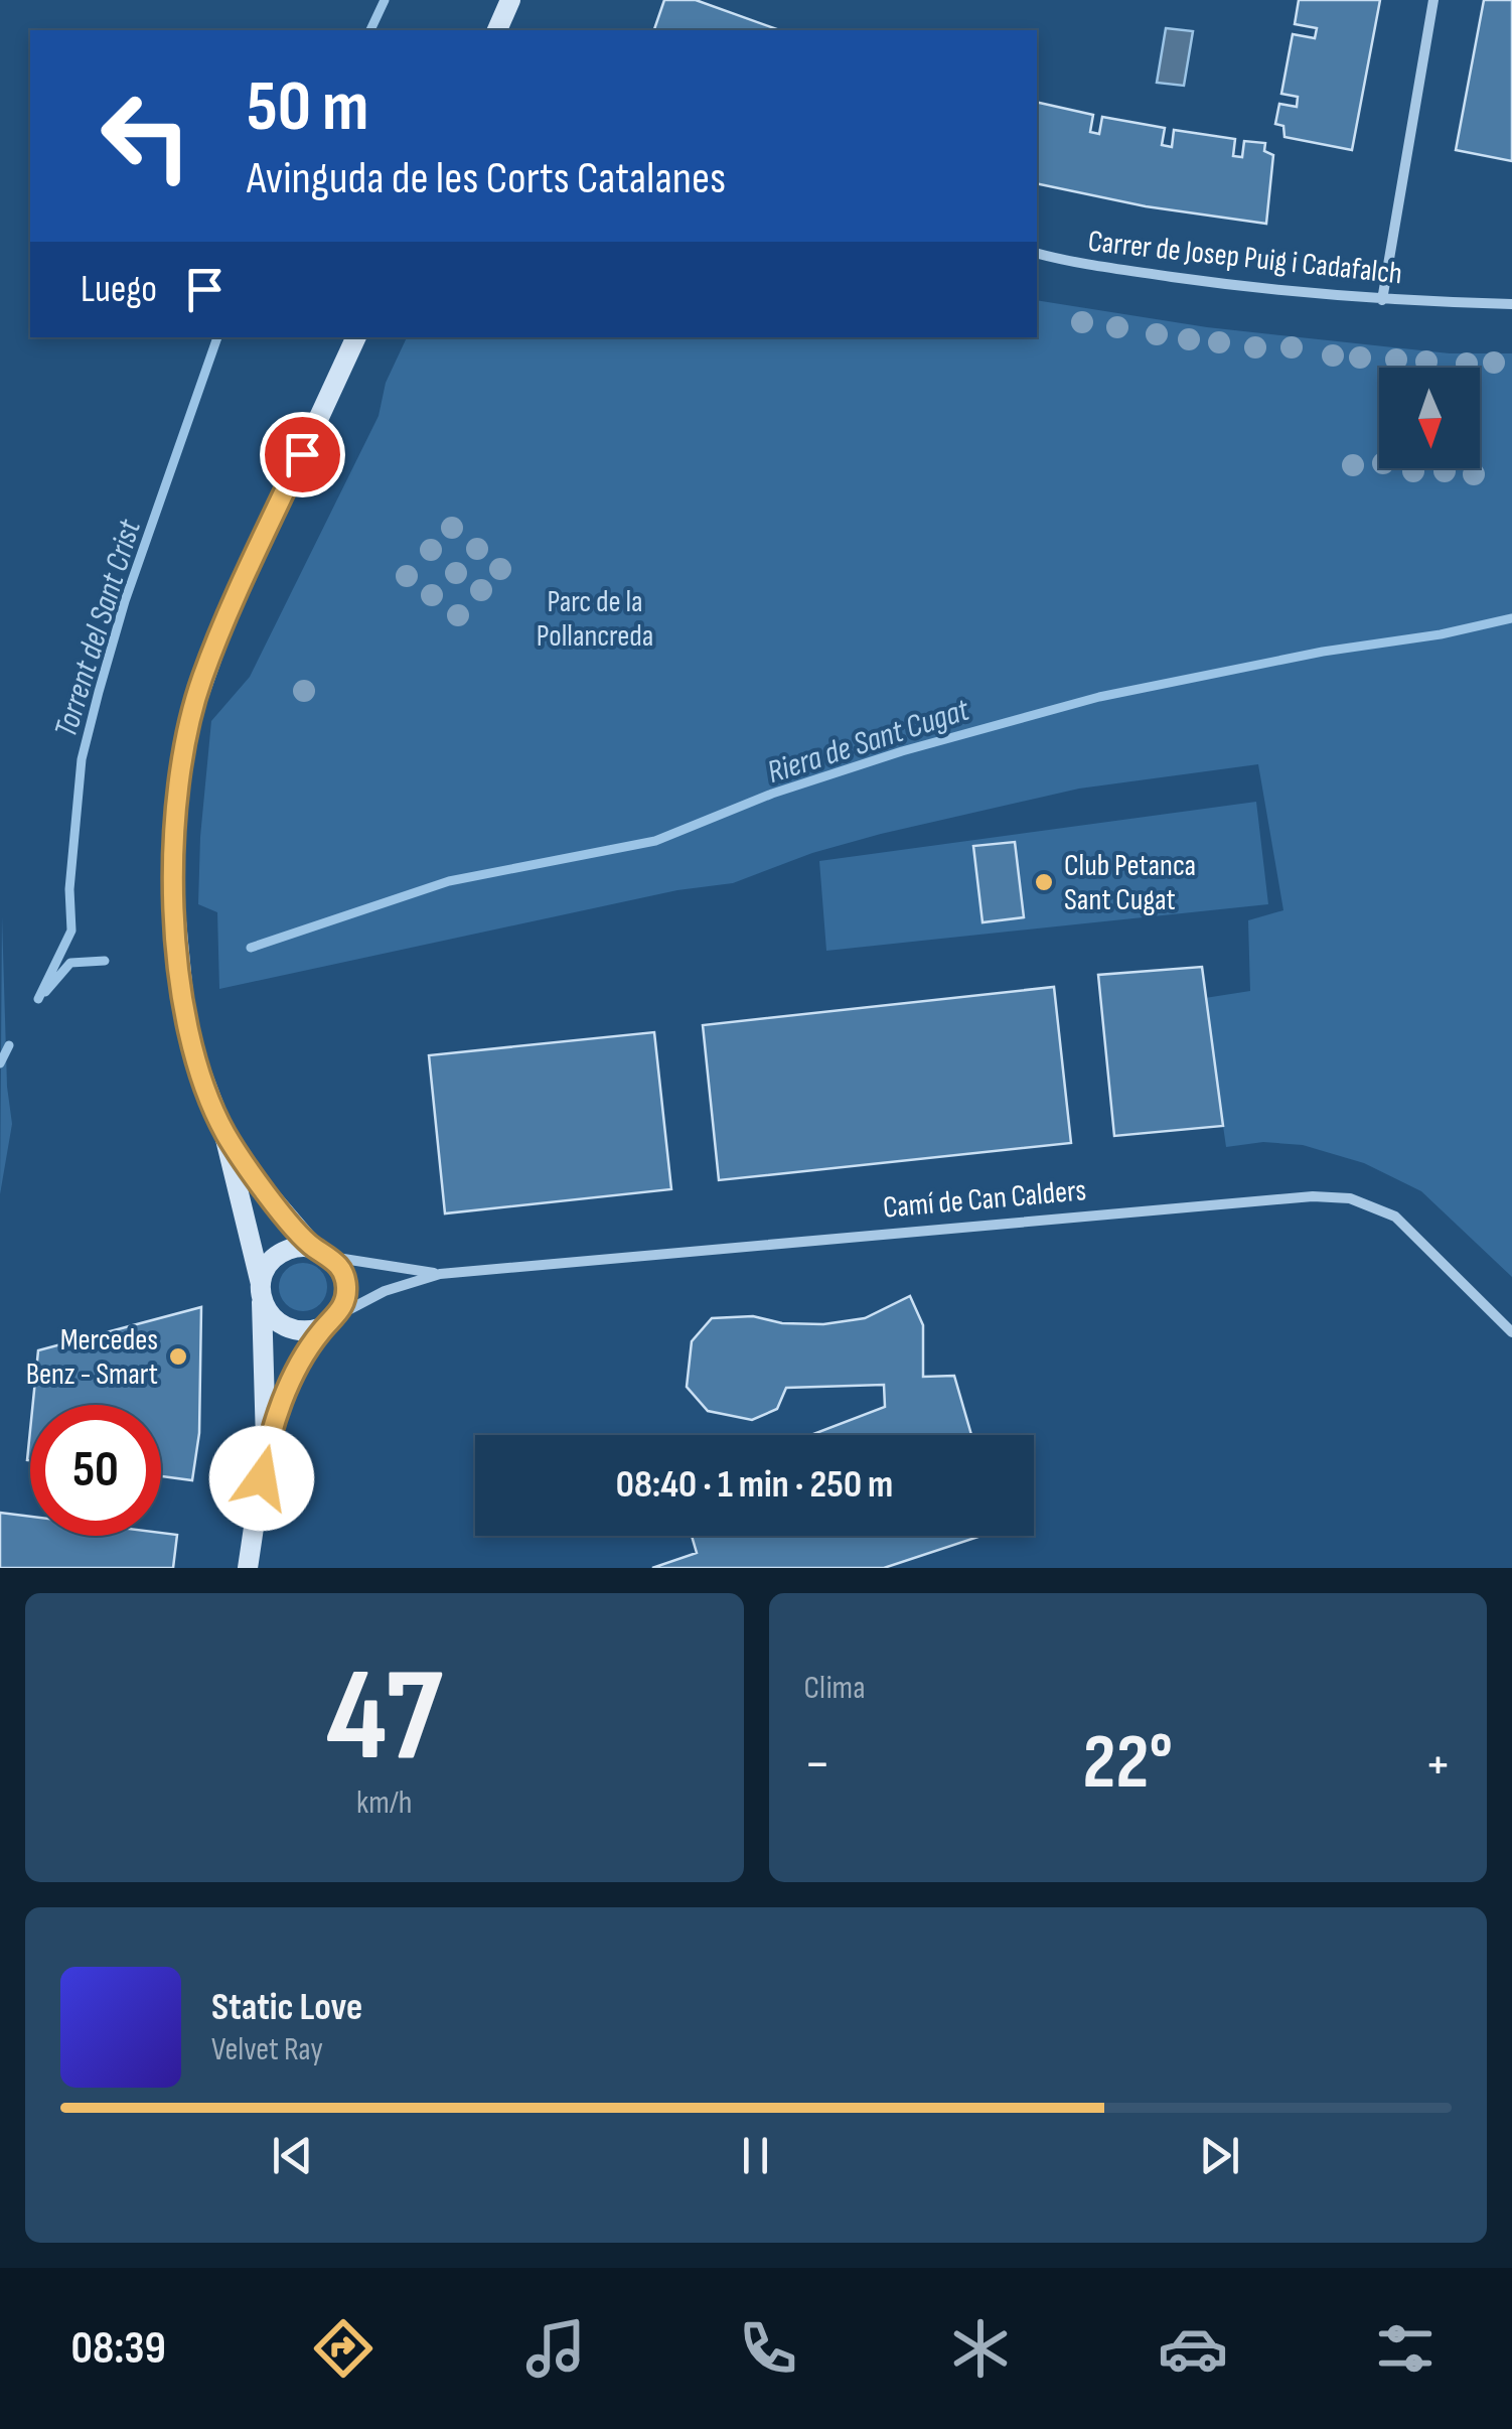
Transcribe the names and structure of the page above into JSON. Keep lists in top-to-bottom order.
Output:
{
  "streets": {
    "street": ["Carrer de Josep Puig i Cadafalch", "Camí de Can Calders"]
  },
  "water": ["Torrent del Sant Crist", "Riera de Sant Cugat"],
  "parks": ["Parc de la Pollancreda"],
  "places": ["Club Petanca Sant Cugat", "Mercedes Benz - Smart"],
  "north": "bottom",
  "page": {
    "turn": ["50 m", "Avinguda de les Corts Catalanes"],
    "then": "Luego",
    "limit": "50",
    "trip": "08:40 · 1 min · 250 m",
    "tile": [
      ["47", "km/h"],
      "Clima"
    ],
    "heat": ["−", "22°", "+"],
    "song": ["Static Love", "Velvet Ray"],
    "tabs": "08:39"
  }
}
